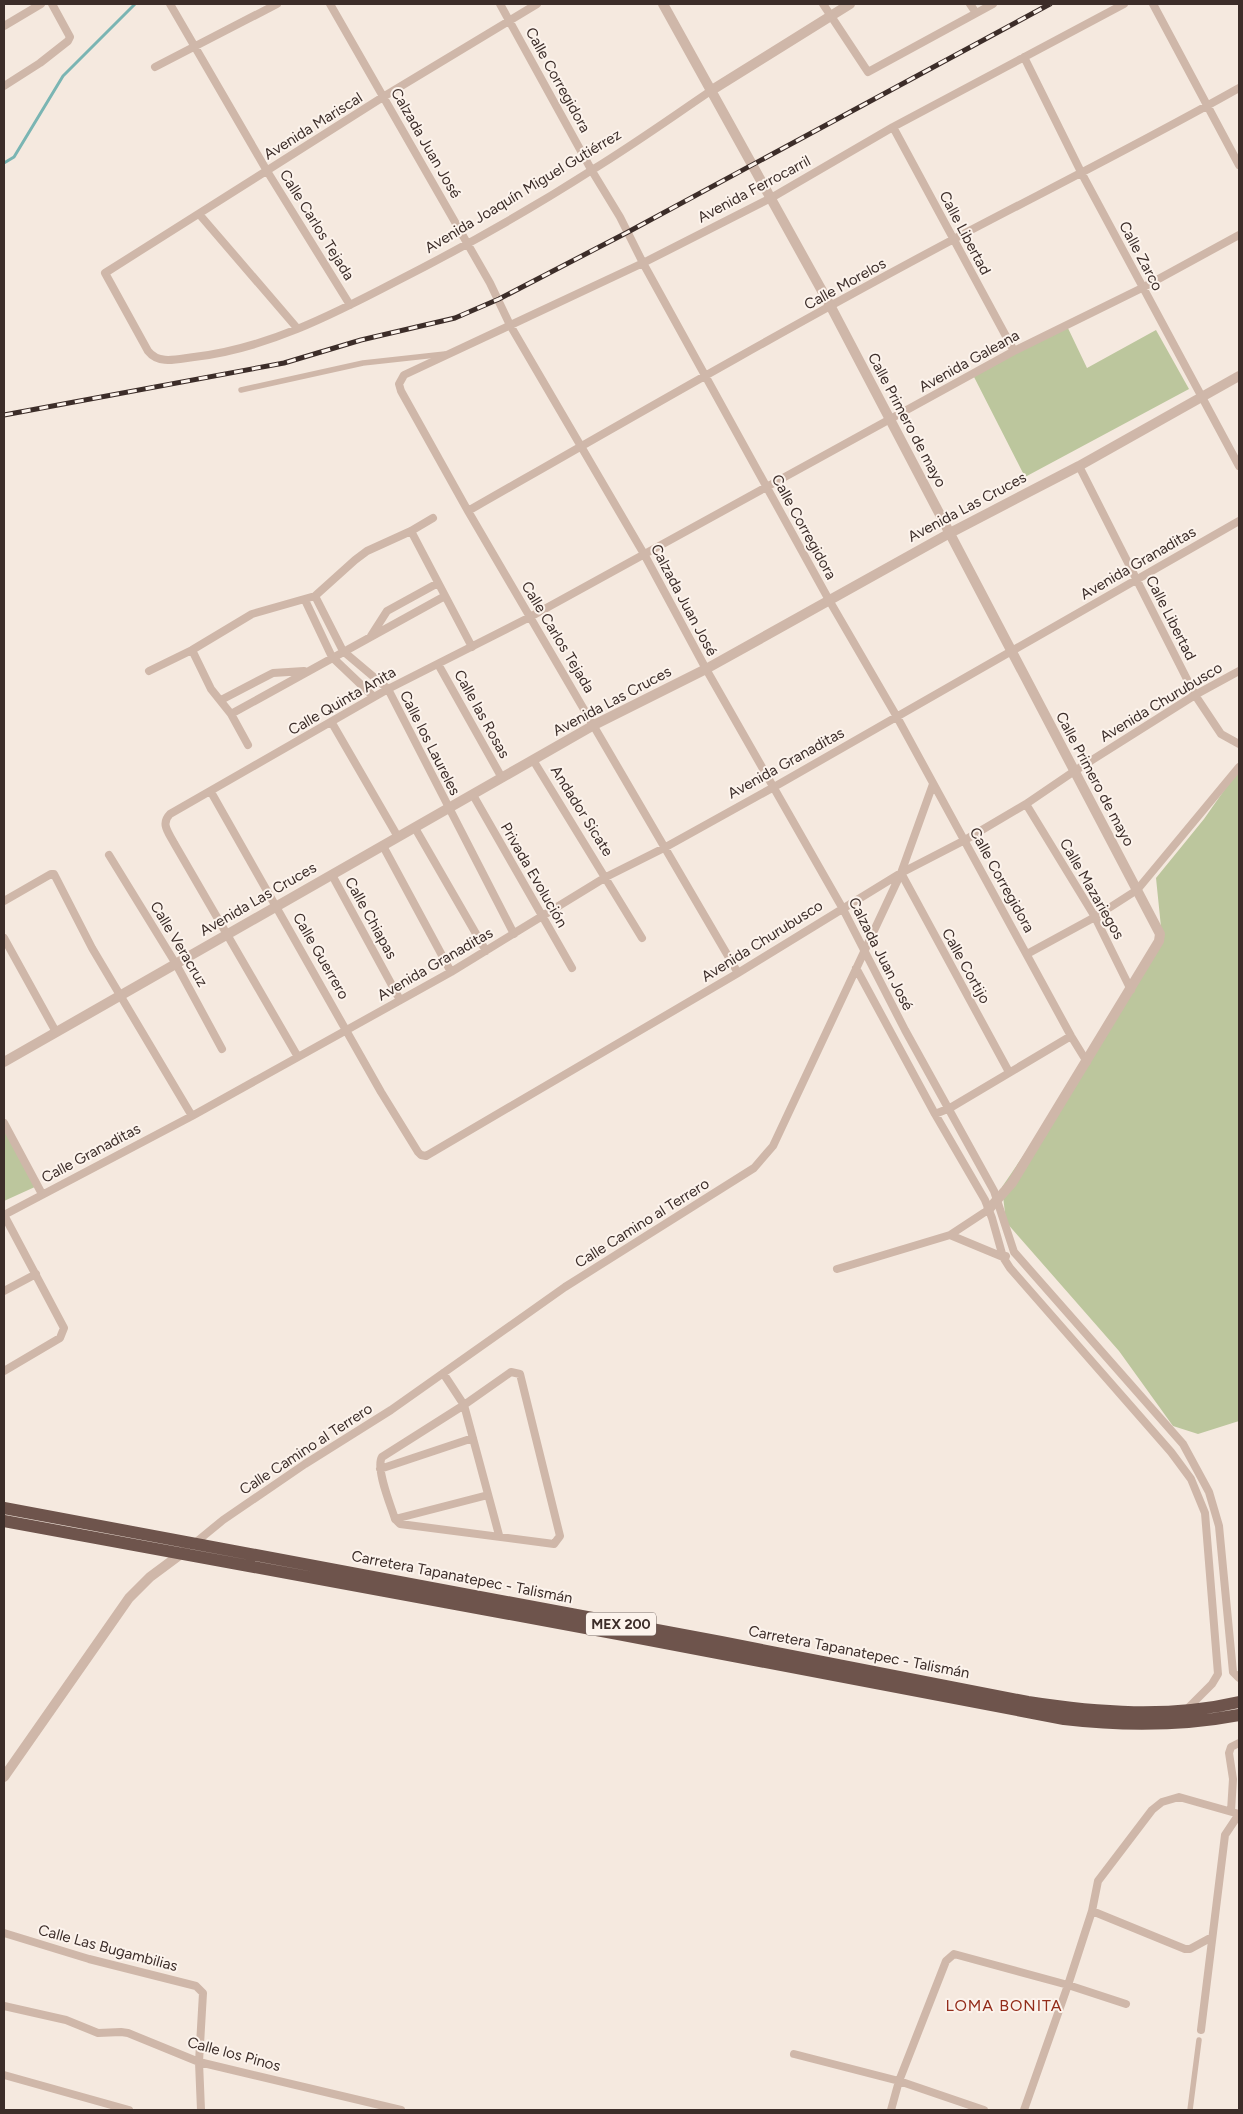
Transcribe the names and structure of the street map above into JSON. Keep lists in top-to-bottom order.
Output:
{
  "streets": {
    "highway": ["Carretera Tapanatepec - Talismán", "MEX 200"],
    "street": [
      "Calle Corregidora",
      "Avenida Mariscal",
      "Calzada Juan José",
      "Avenida Ferrocarril",
      "Avenida Joaquín Miguel Gutiérrez",
      "Calle Carlos Tejada",
      "Calle Libertad",
      "Calle Zarco",
      "Calle Morelos",
      "Avenida Galeana",
      "Calle Primero de mayo",
      "Avenida Las Cruces",
      "Avenida Granaditas",
      "Calle Quinta Anita",
      "Avenida Churubusco",
      "Calle las Rosas",
      "Calle los Laureles",
      "Andador Sicate",
      "Privada Evolución",
      "Calle Mazariegos",
      "Calle Chiapas",
      "Calle Veracruz",
      "Calle Guerrero",
      "Calle Cortijo",
      "Calle Granaditas",
      "Calle Camino al Terrero",
      "Calle Las Bugambilias",
      "Calle los Pinos"
    ]
  },
  "crossings": [
    ["Calle Corregidora", "Avenida Mariscal"],
    ["Calle Corregidora", "Avenida Ferrocarril"],
    ["Calle Corregidora", "Avenida Joaquín Miguel Gutiérrez"],
    ["Calle Corregidora", "Calle Morelos"],
    ["Calle Corregidora", "Avenida Galeana"],
    ["Calle Corregidora", "Avenida Las Cruces"],
    ["Calle Corregidora", "Avenida Granaditas"],
    ["Calle Corregidora", "Avenida Churubusco"],
    ["Calle Corregidora", "Calle Camino al Terrero"],
    ["Avenida Mariscal", "Calzada Juan José"],
    ["Avenida Mariscal", "Avenida Joaquín Miguel Gutiérrez"],
    ["Avenida Mariscal", "Calle Carlos Tejada"],
    ["Calzada Juan José", "Avenida Ferrocarril"],
    ["Calzada Juan José", "Avenida Joaquín Miguel Gutiérrez"],
    ["Calzada Juan José", "Calle Morelos"],
    ["Calzada Juan José", "Avenida Galeana"],
    ["Calzada Juan José", "Avenida Las Cruces"],
    ["Calzada Juan José", "Avenida Granaditas"],
    ["Calzada Juan José", "Avenida Churubusco"],
    ["Calzada Juan José", "Calle Camino al Terrero"],
    ["Avenida Ferrocarril", "Calle Carlos Tejada"],
    ["Avenida Ferrocarril", "Calle Libertad"],
    ["Avenida Ferrocarril", "Calle Zarco"],
    ["Avenida Ferrocarril", "Calle Primero de mayo"],
    ["Avenida Joaquín Miguel Gutiérrez", "Calle Carlos Tejada"],
    ["Avenida Joaquín Miguel Gutiérrez", "Calle Primero de mayo"],
    ["Calle Carlos Tejada", "Calle Morelos"],
    ["Calle Carlos Tejada", "Avenida Galeana"],
    ["Calle Carlos Tejada", "Avenida Las Cruces"],
    ["Calle Carlos Tejada", "Avenida Granaditas"],
    ["Calle Carlos Tejada", "Calle Quinta Anita"],
    ["Calle Carlos Tejada", "Avenida Churubusco"],
    ["Calle Libertad", "Calle Morelos"],
    ["Calle Libertad", "Avenida Galeana"],
    ["Calle Libertad", "Avenida Las Cruces"],
    ["Calle Libertad", "Avenida Granaditas"],
    ["Calle Libertad", "Avenida Churubusco"],
    ["Calle Zarco", "Calle Morelos"],
    ["Calle Zarco", "Avenida Galeana"],
    ["Calle Zarco", "Avenida Las Cruces"],
    ["Calle Morelos", "Calle Primero de mayo"],
    ["Avenida Galeana", "Calle Primero de mayo"],
    ["Avenida Galeana", "Calle Quinta Anita"],
    ["Calle Primero de mayo", "Avenida Las Cruces"],
    ["Calle Primero de mayo", "Avenida Granaditas"],
    ["Calle Primero de mayo", "Avenida Churubusco"],
    ["Calle Primero de mayo", "Calle Mazariegos"],
    ["Avenida Las Cruces", "Calle Quinta Anita"],
    ["Avenida Las Cruces", "Calle las Rosas"],
    ["Avenida Las Cruces", "Calle los Laureles"],
    ["Avenida Las Cruces", "Andador Sicate"],
    ["Avenida Las Cruces", "Privada Evolución"],
    ["Avenida Las Cruces", "Calle Chiapas"],
    ["Avenida Las Cruces", "Calle Veracruz"],
    ["Avenida Las Cruces", "Calle Guerrero"],
    ["Avenida Granaditas", "Calle los Laureles"],
    ["Avenida Granaditas", "Andador Sicate"],
    ["Avenida Granaditas", "Privada Evolución"],
    ["Avenida Granaditas", "Calle Chiapas"],
    ["Avenida Granaditas", "Calle Guerrero"],
    ["Avenida Granaditas", "Calle Granaditas"],
    ["Calle Quinta Anita", "Calle las Rosas"],
    ["Calle Quinta Anita", "Calle los Laureles"],
    ["Calle Quinta Anita", "Calle Guerrero"],
    ["Avenida Churubusco", "Calle Mazariegos"],
    ["Avenida Churubusco", "Calle Guerrero"],
    ["Avenida Churubusco", "Calle Cortijo"],
    ["Avenida Churubusco", "Calle Camino al Terrero"],
    ["Calle Cortijo", "Calle Camino al Terrero"],
    ["Calle Camino al Terrero", "Carretera Tapanatepec - Talismán"],
    ["Calle Las Bugambilias", "Calle los Pinos"]
  ],
  "districts": ["LOMA BONITA"]
}
